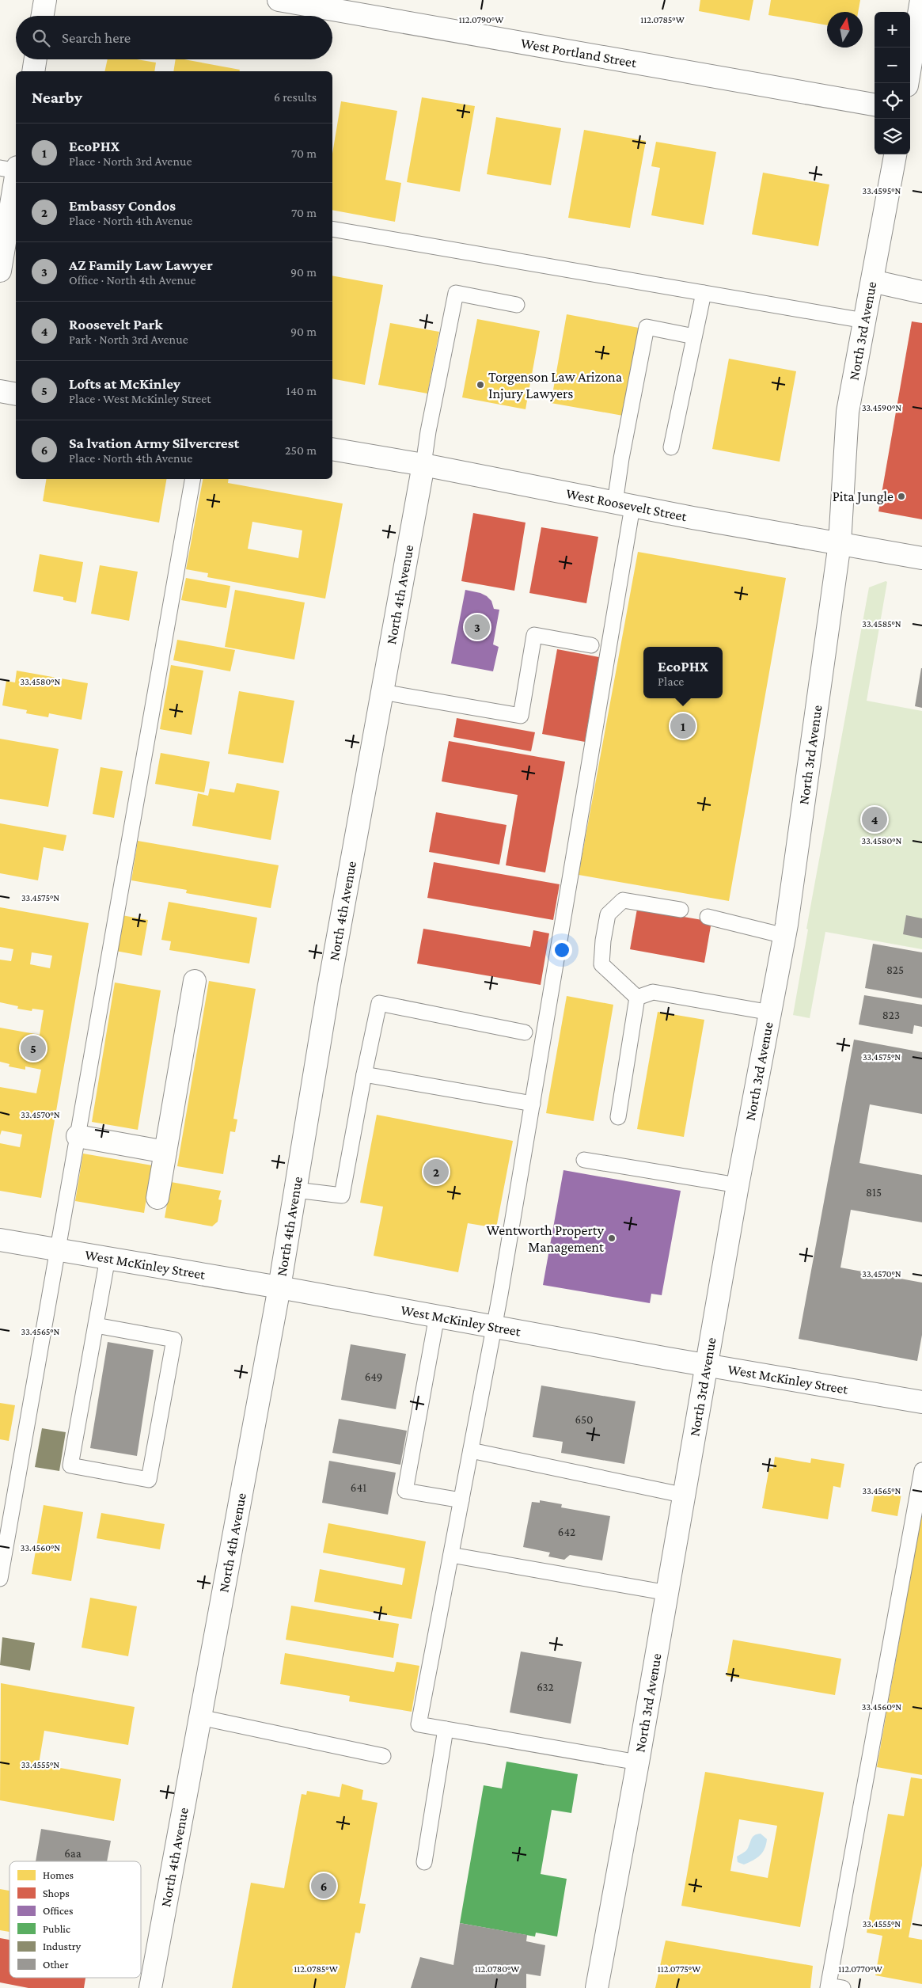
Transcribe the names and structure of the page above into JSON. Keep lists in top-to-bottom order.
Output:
{
  "streets": {
    "street": [
      "West Portland Street",
      "North 3rd Avenue",
      "West Roosevelt Street",
      "North 4th Avenue",
      "West McKinley Street"
    ]
  },
  "crossings": [
    ["North 3rd Avenue", "West Roosevelt Street"],
    ["North 3rd Avenue", "West McKinley Street"],
    ["West Roosevelt Street", "North 4th Avenue"],
    ["North 4th Avenue", "West McKinley Street"]
  ],
  "places": ["Torgenson Law Arizona Injury Lawyers", "Pita Jungle", "Wentworth Property Management"],
  "house_numbers": [
    "825",
    "823",
    "815",
    "649",
    "650",
    "641",
    "642",
    "632",
    "6aa"
  ],
  "legend": [
    "Homes",
    "Shops",
    "Offices",
    "Public",
    "Industry",
    "Other"
  ],
  "north": "top",
  "page": {
    "map_buttons": ["+", "−"],
    "search": "Search here",
    "heading": ["Nearby", "6 results"],
    "list": [
      {
        "mark": "1",
        "name": "EcoPHX",
        "note": "Place · North 3rd Avenue",
        "value": "70 m"
      },
      {
        "mark": "2",
        "name": "Embassy Condos",
        "note": "Place · North 4th Avenue",
        "value": "70 m"
      },
      {
        "mark": "3",
        "name": "AZ Family Law Lawyer",
        "note": "Office · North 4th Avenue",
        "value": "90 m"
      },
      {
        "mark": "4",
        "name": "Roosevelt Park",
        "note": "Park · North 3rd Avenue",
        "value": "90 m"
      },
      {
        "mark": "5",
        "name": "Lofts at McKinley",
        "note": "Place · West McKinley Street",
        "value": "140 m"
      },
      {
        "mark": "6",
        "name": "Sa lvation Army Silvercrest",
        "note": "Place · North 4th Avenue",
        "value": "250 m"
      }
    ],
    "pins": [
      "3",
      "1",
      "4",
      "5",
      "2",
      "6"
    ],
    "popup": ["EcoPHX", "Place"]
  },
  "coordinates": [
    "112.0790°W",
    "112.0785°W",
    "33.4595°N",
    "33.4590°N",
    "33.4585°N",
    "33.4580°N",
    "33.4575°N",
    "33.4570°N",
    "33.4565°N",
    "33.4560°N",
    "33.4555°N",
    "112.0780°W",
    "112.0775°W",
    "112.0770°W"
  ]
}
